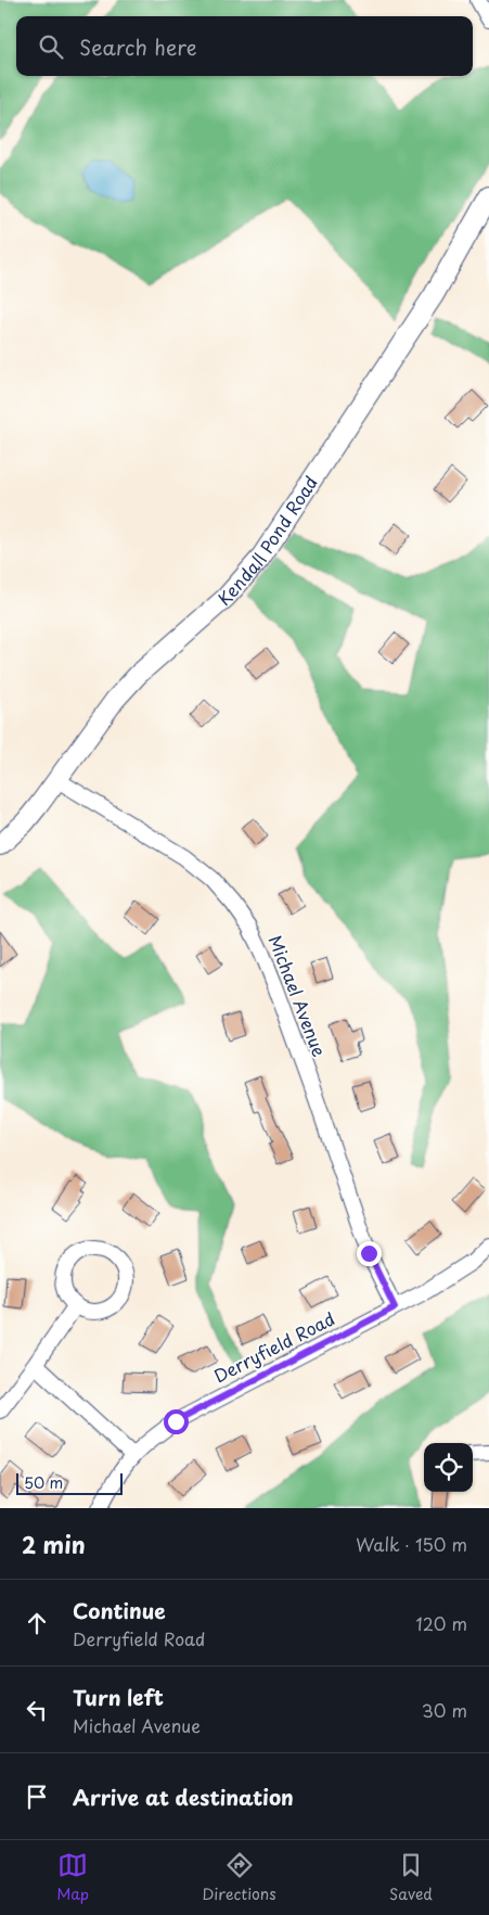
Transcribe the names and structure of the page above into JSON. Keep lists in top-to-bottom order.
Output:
{
  "streets": {
    "street": ["Kendall Pond Road", "Michael Avenue", "Derryfield Road"]
  },
  "crossings": [
    ["Kendall Pond Road", "Michael Avenue"],
    ["Michael Avenue", "Derryfield Road"]
  ],
  "scale_bar": "50 m",
  "page": {
    "search": "Search here",
    "scale": "50 m",
    "heading": ["2 min", "Walk · 150 m"],
    "list": [
      ["Continue", "Derryfield Road", "120 m"],
      ["Turn left", "Michael Avenue", "30 m"],
      "Arrive at destination"
    ],
    "nav": ["Map", "Directions", "Saved"]
  }
}
